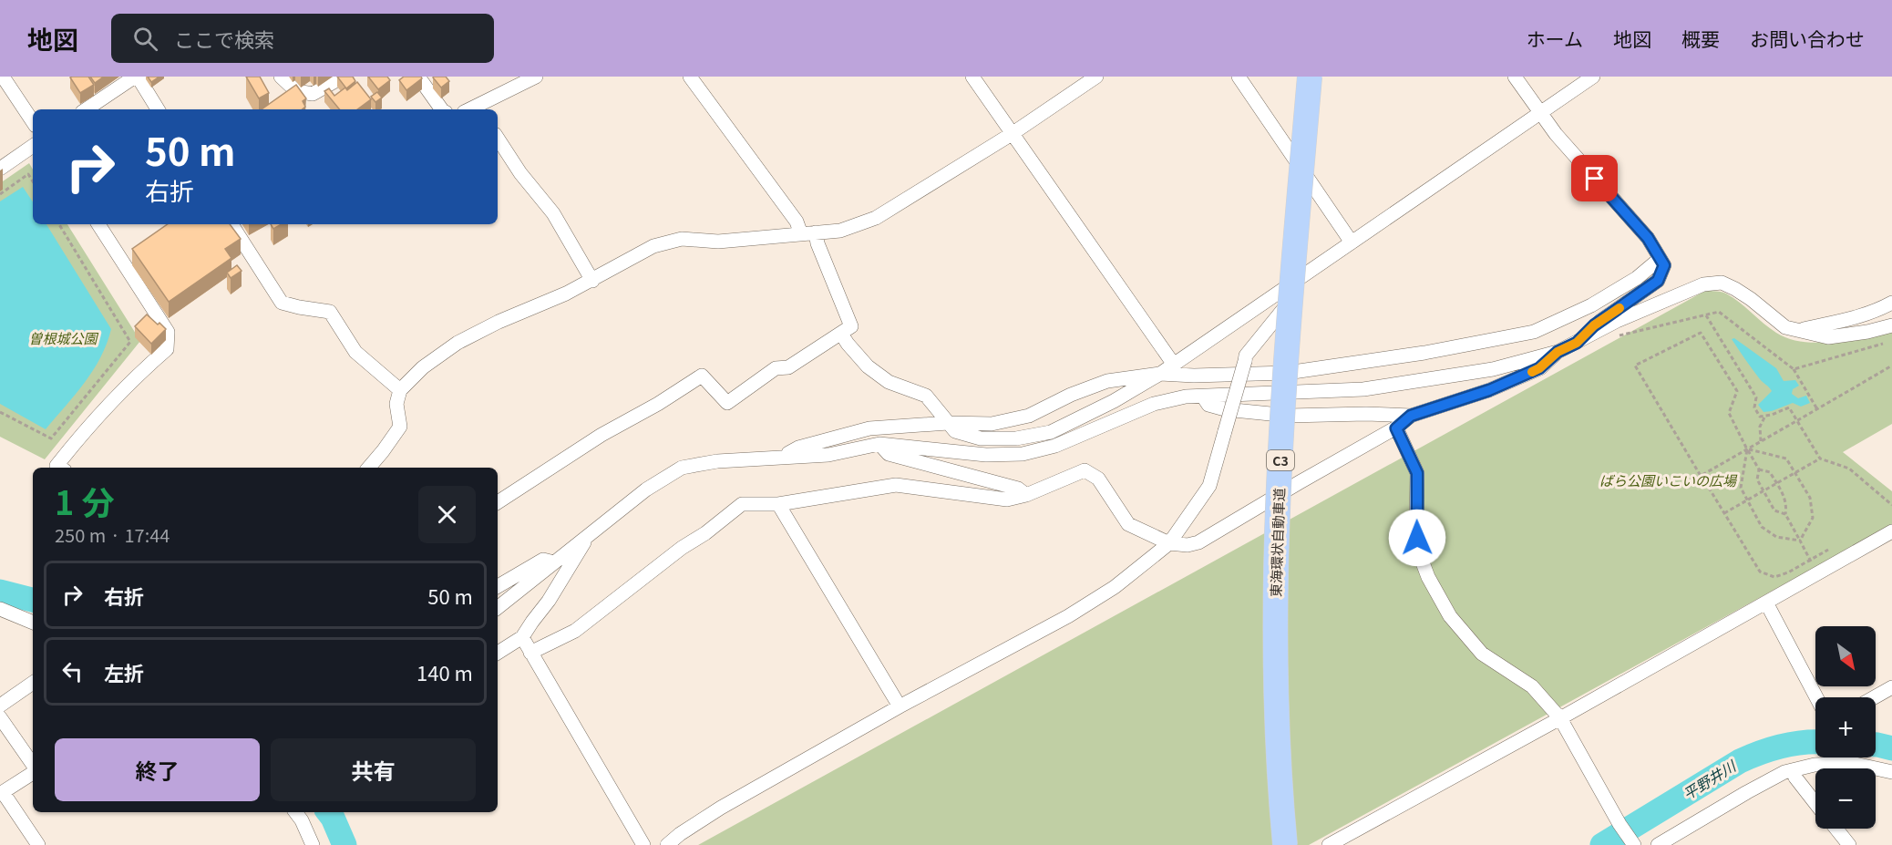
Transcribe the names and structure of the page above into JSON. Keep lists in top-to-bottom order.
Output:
{
  "streets": {
    "highway": ["C3", "東海環状自動車道"]
  },
  "water": ["平野井川"],
  "parks": ["曽根城公園", "ばら公園いこいの広場"],
  "north": "bottom right",
  "page": {
    "header": "地図",
    "search": "ここで検索",
    "nav": [
      "ホーム",
      "地図",
      "概要",
      "お問い合わせ"
    ],
    "turn": ["50 m", "右折"],
    "heading": ["1 分", "250 m · 17:44"],
    "list": [
      {
        "name": "右折",
        "value": "50 m"
      },
      {
        "name": "左折",
        "value": "140 m"
      }
    ],
    "map_buttons": ["+", "−"],
    "buttons": ["終了", "共有"]
  }
}
